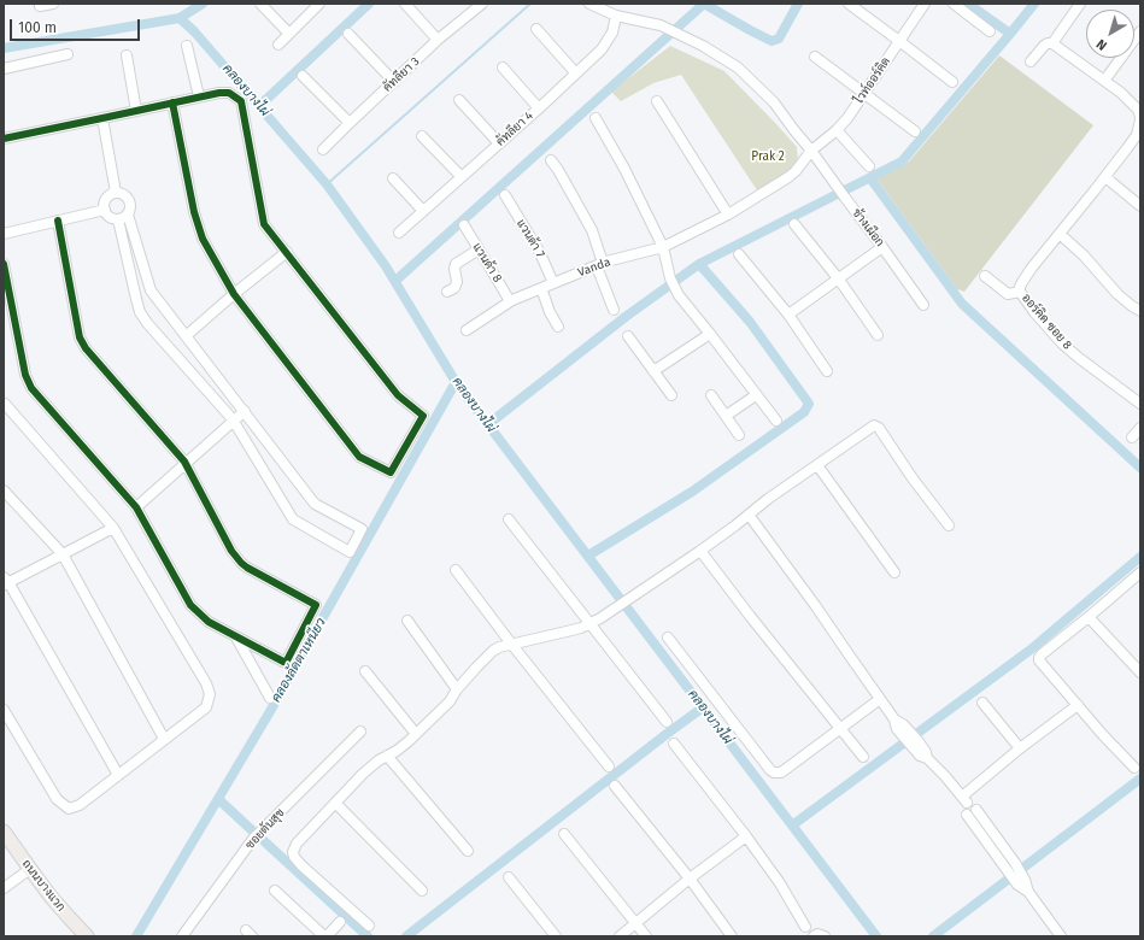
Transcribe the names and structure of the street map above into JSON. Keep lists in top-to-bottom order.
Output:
{
  "streets": {
    "main road": ["ถนนบางแวก"],
    "street": [
      "คัทลียา 3",
      "ไวท์ออร์คิด",
      "คัทลียา 4",
      "ช้างเผือก",
      "แวนด้า 7",
      "แวนด้า 8",
      "Vanda",
      "ออร์คิด ซอย 8",
      "ซอยต้นสุข"
    ]
  },
  "crossings": [
    ["ไวท์ออร์คิด", "ช้างเผือก"],
    ["ไวท์ออร์คิด", "Vanda"],
    ["คัทลียา 4", "ช้างเผือก"],
    ["ช้างเผือก", "Vanda"],
    ["แวนด้า 7", "Vanda"],
    ["แวนด้า 8", "Vanda"]
  ],
  "water": ["คลองบางไผ่", "คลองลัดตาเหนียว"],
  "parks": ["Prak 2"],
  "scale_bar": "100 m",
  "north": "bottom left"
}
